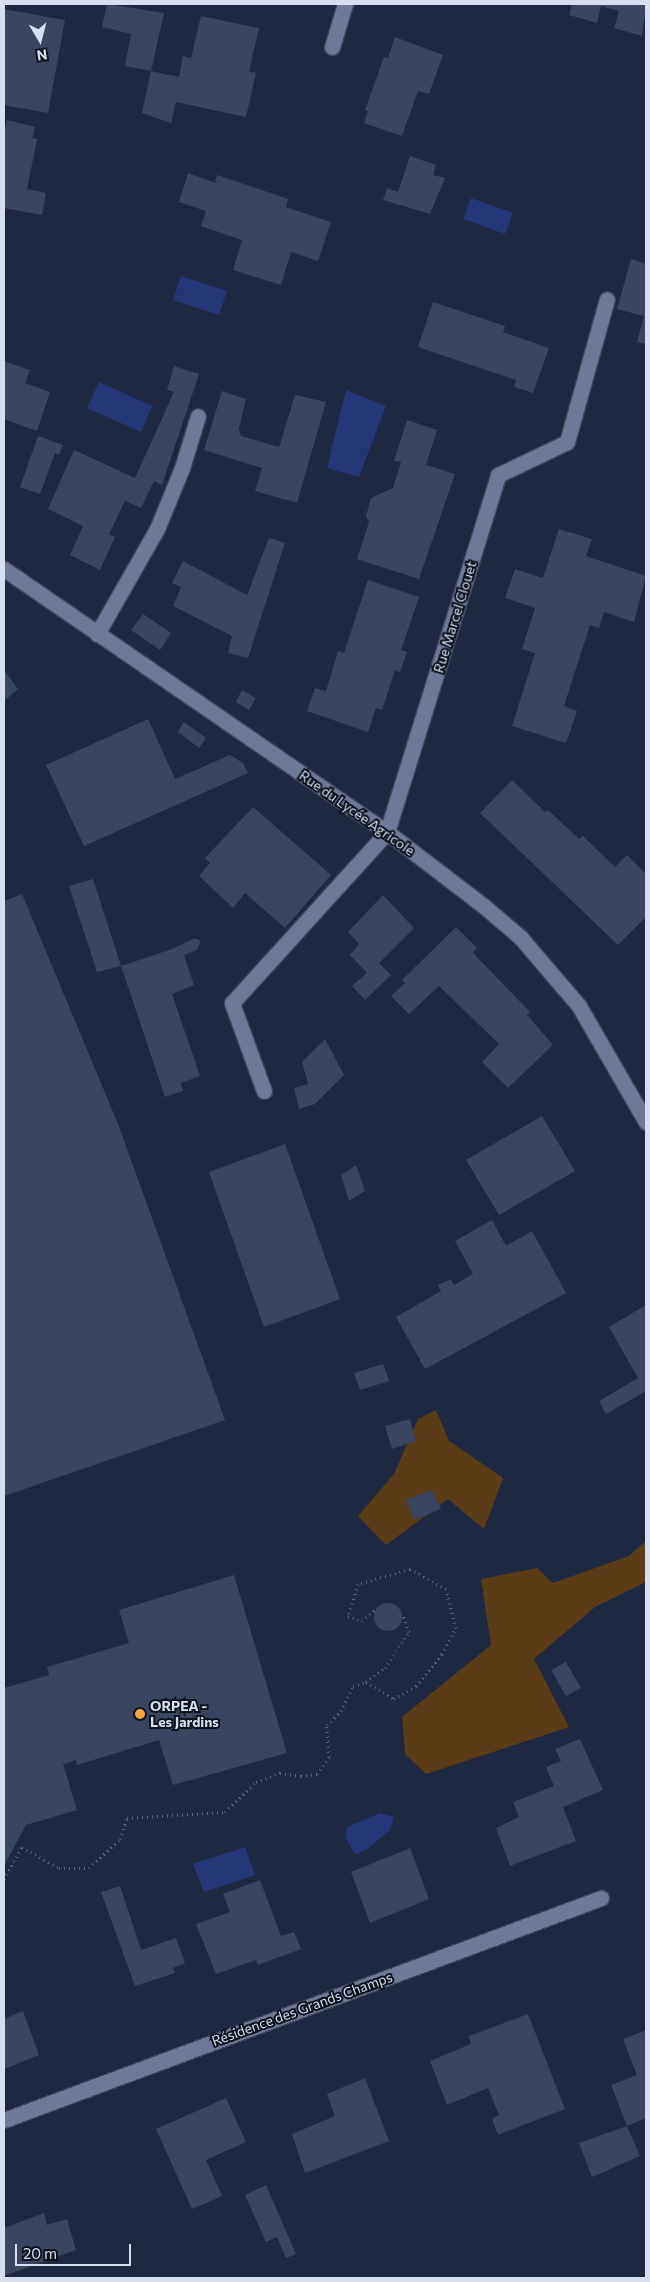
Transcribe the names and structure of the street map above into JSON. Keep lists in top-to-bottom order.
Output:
{
  "streets": {
    "street": ["Rue Marcel Clouet", "Rue du Lycée Agricole", "Résidence des Grands Champs"]
  },
  "crossings": [
    ["Rue Marcel Clouet", "Rue du Lycée Agricole"]
  ],
  "places": ["ORPEA - Les Jardins"],
  "scale_bar": "20 m",
  "north": "bottom"
}
